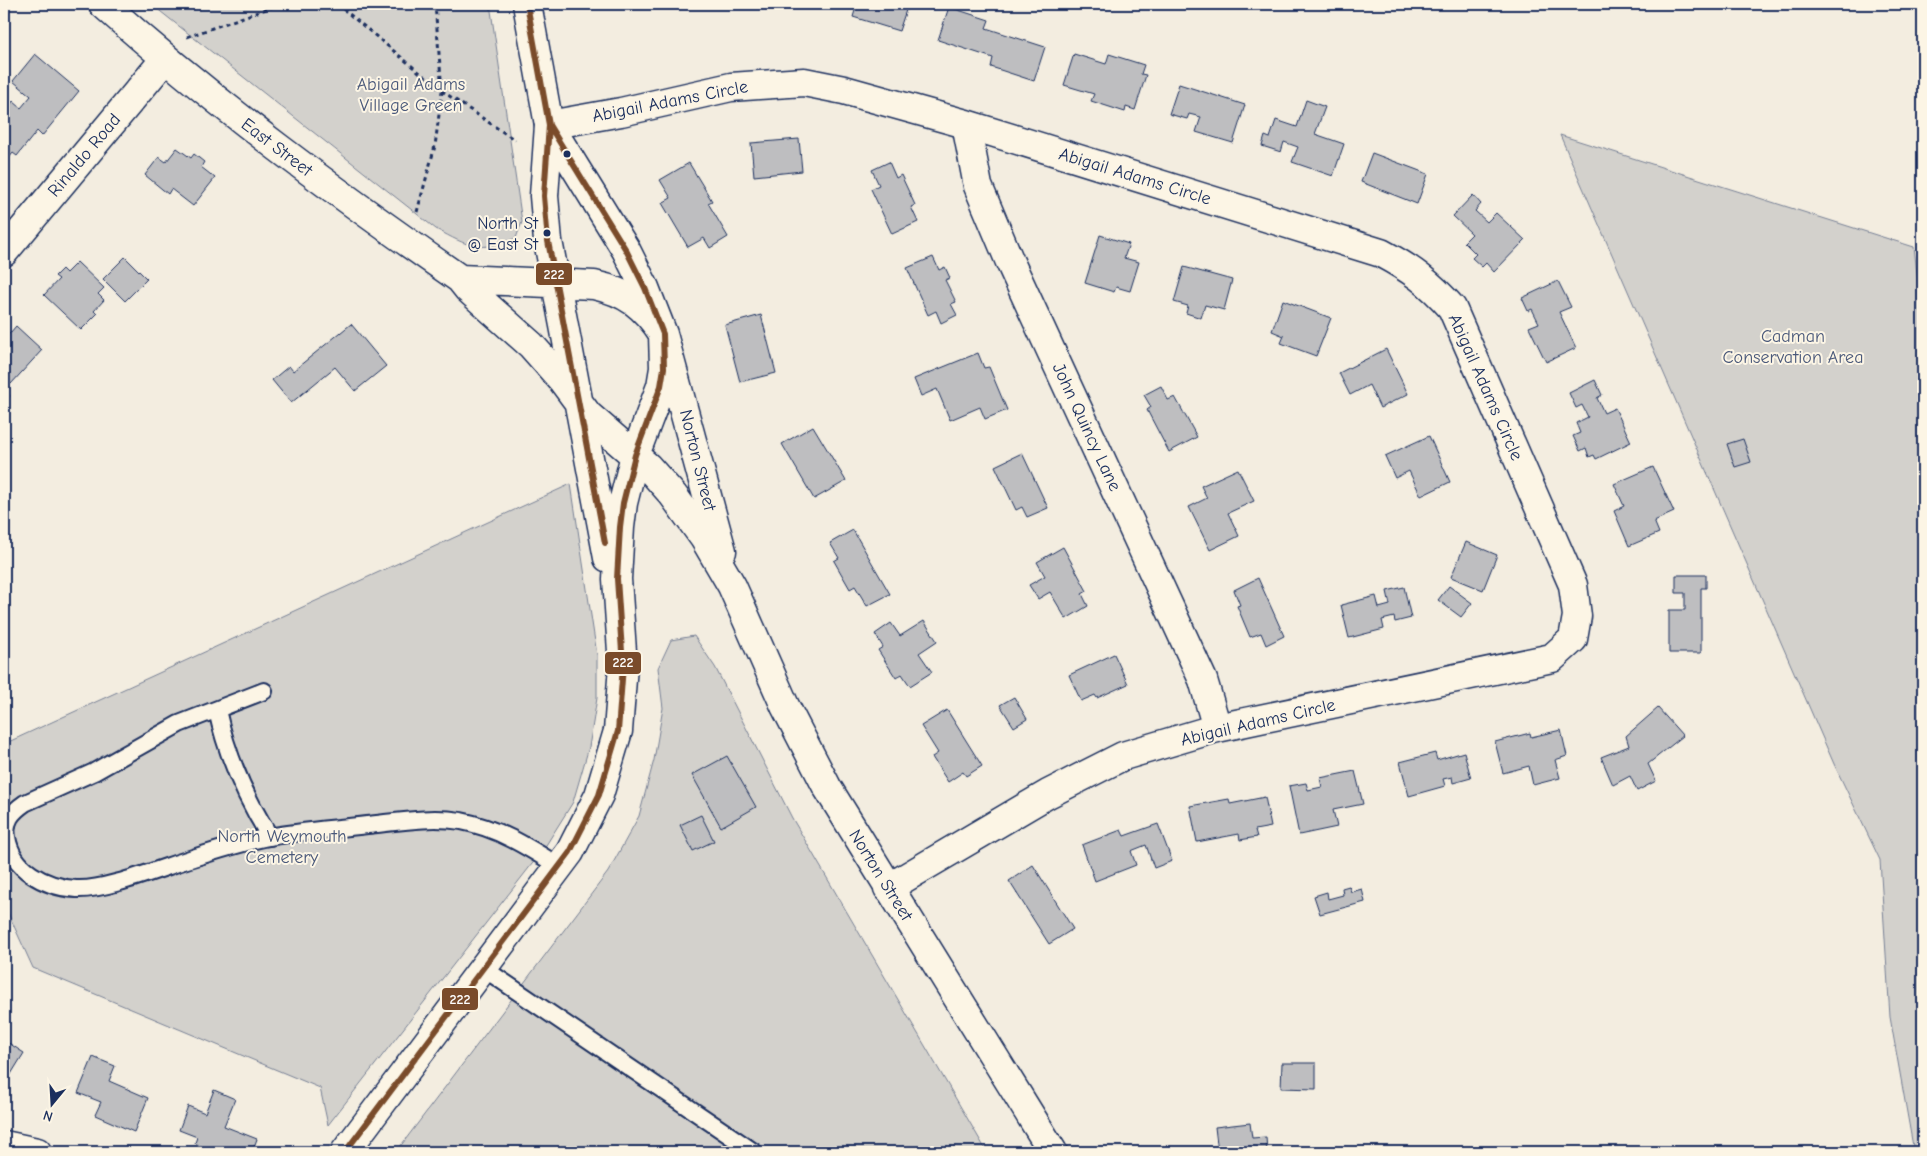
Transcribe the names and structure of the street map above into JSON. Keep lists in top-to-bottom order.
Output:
{
  "streets": {
    "street": [
      "Abigail Adams Circle",
      "East Street",
      "Rinaldo Road",
      "John Quincy Lane",
      "Norton Street"
    ]
  },
  "crossings": [
    ["Abigail Adams Circle", "John Quincy Lane"],
    ["Abigail Adams Circle", "Norton Street"],
    ["East Street", "Rinaldo Road"],
    ["East Street", "Norton Street"]
  ],
  "parks": ["Abigail Adams Village Green", "Cadman Conservation Area", "North Weymouth Cemetery"],
  "places": ["North St @ East St"],
  "lines": ["transit line 222"],
  "north": "bottom"
}
